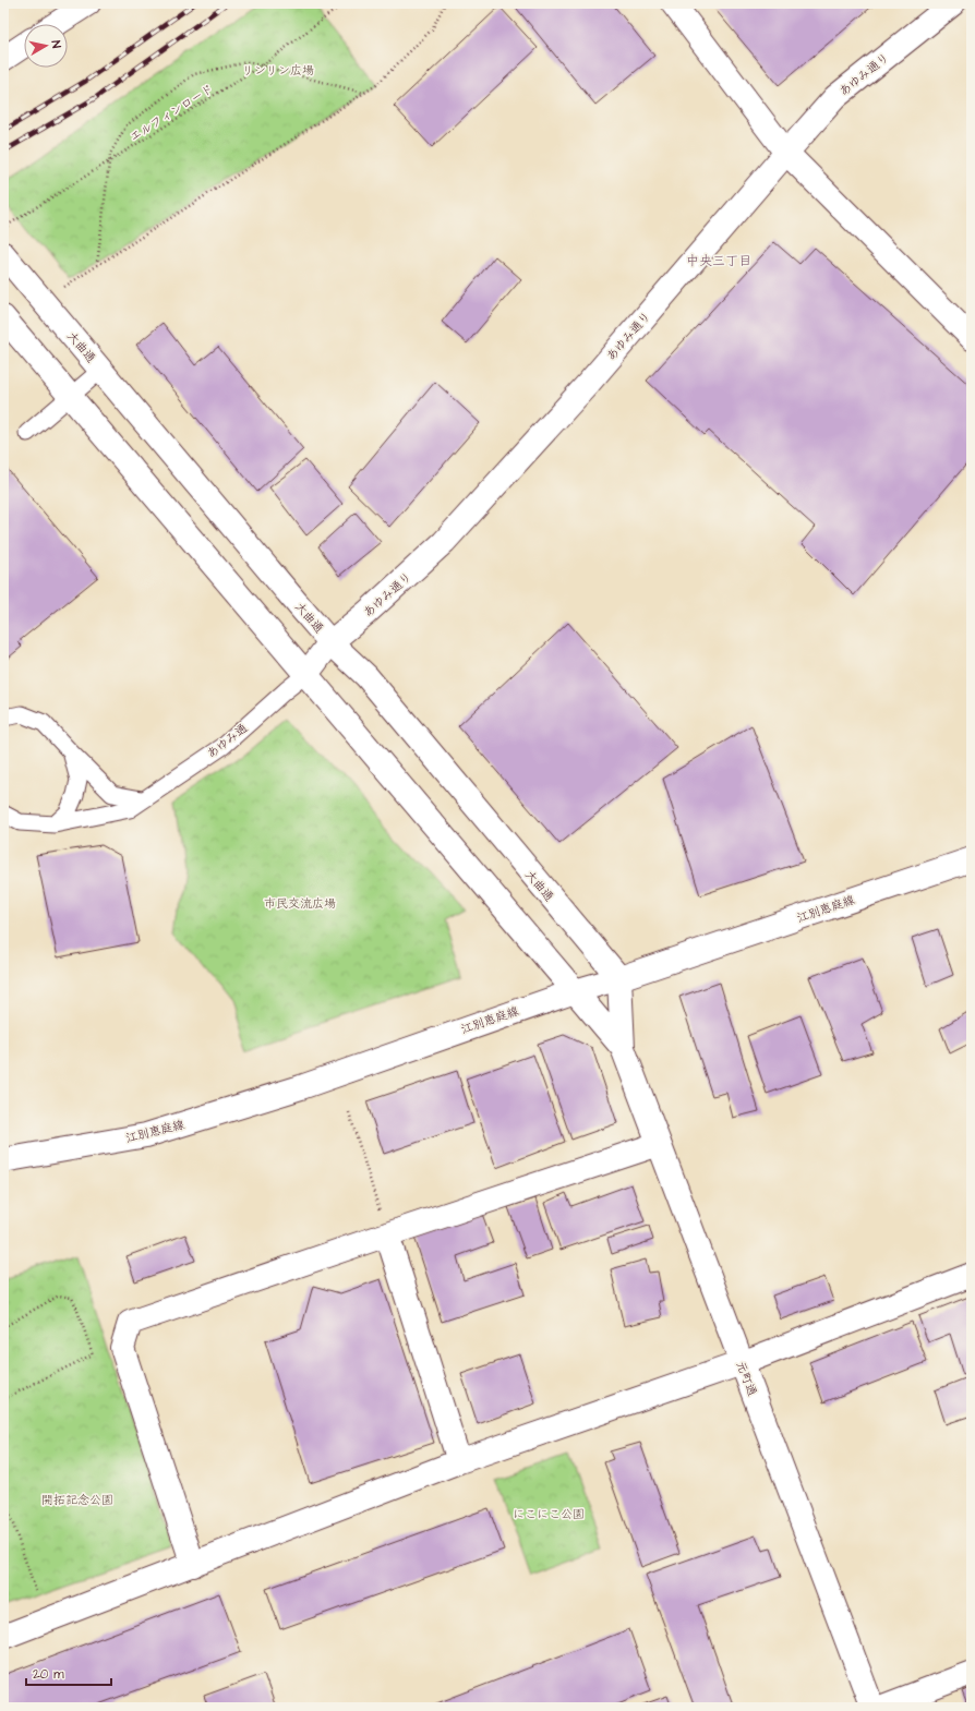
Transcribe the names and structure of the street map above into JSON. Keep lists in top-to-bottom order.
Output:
{
  "streets": {
    "street": [
      "あゆみ通り",
      "大曲通",
      "江別恵庭線",
      "元町通"
    ],
    "lane": ["あゆみ通"],
    "path": ["エルフィンロード"]
  },
  "crossings": [
    ["あゆみ通り", "大曲通"],
    ["あゆみ通り", "あゆみ通"],
    ["大曲通", "江別恵庭線"]
  ],
  "districts": ["中央三丁目"],
  "parks": [
    "リンリン広場",
    "市民交流広場",
    "開拓記念公園",
    "にこにこ公園"
  ],
  "scale_bar": "20 m",
  "north": "right"
}
